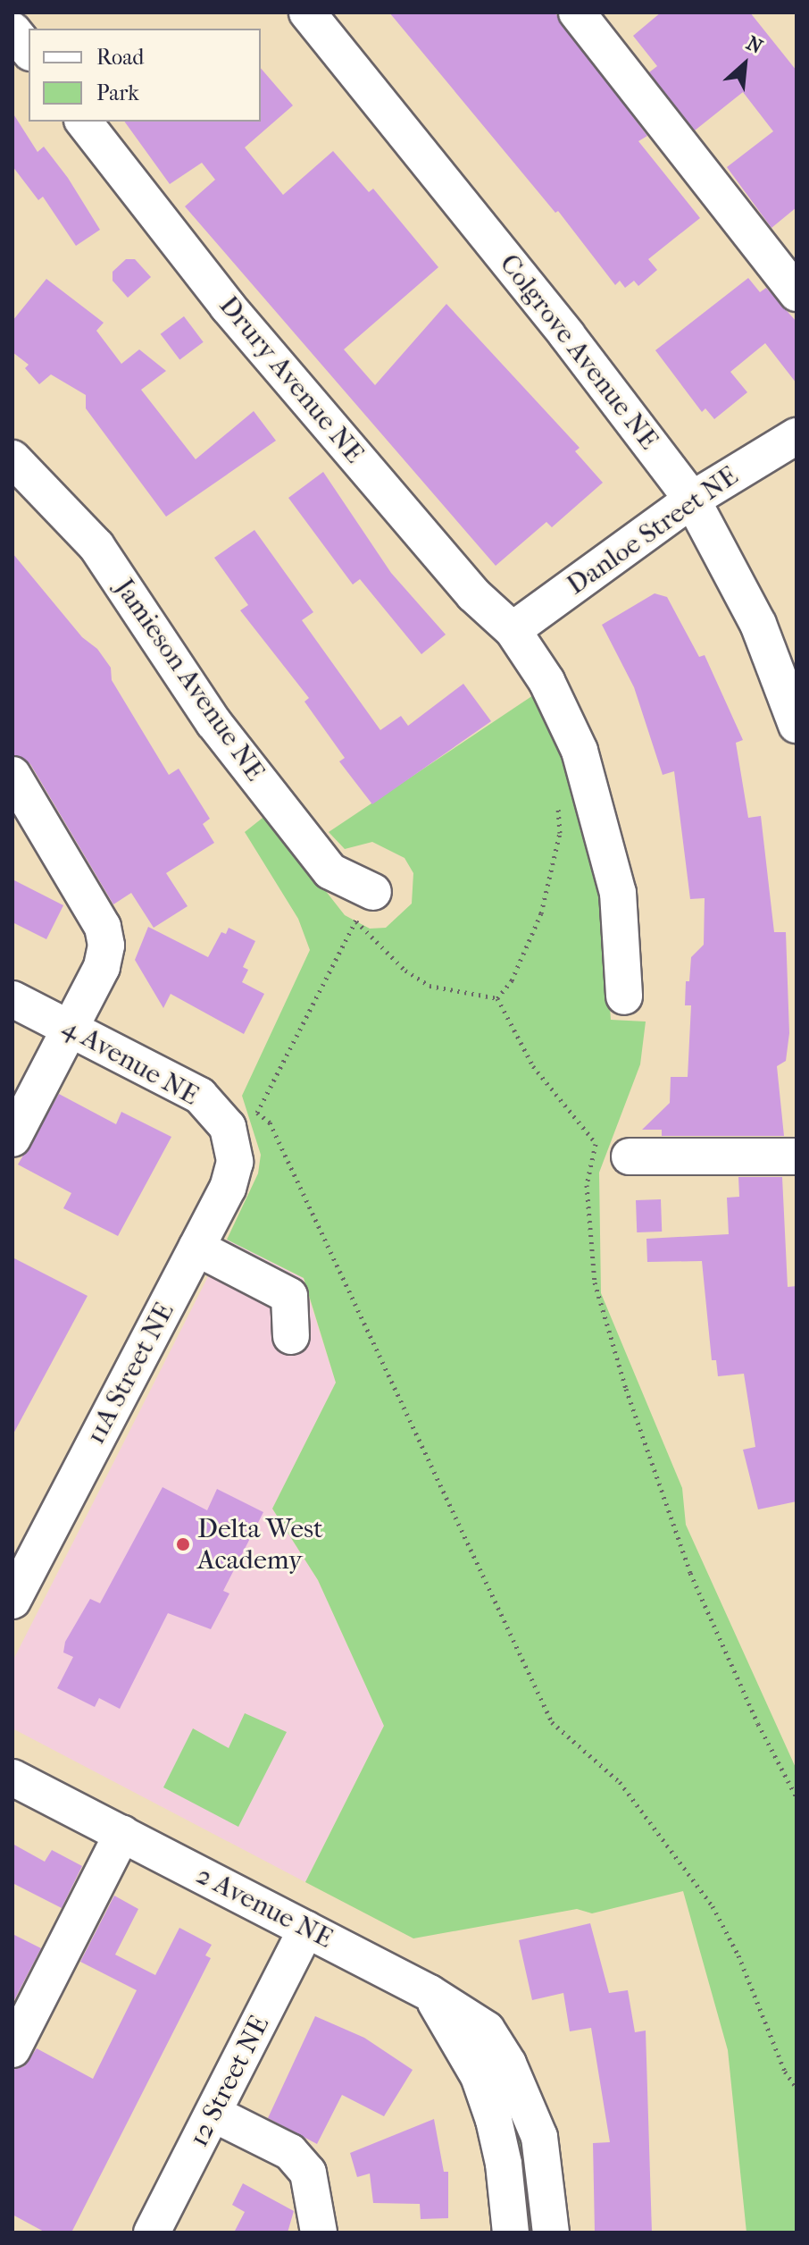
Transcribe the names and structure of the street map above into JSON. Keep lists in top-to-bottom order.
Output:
{
  "streets": {
    "street": [
      "Colgrove Avenue NE",
      "Drury Avenue NE",
      "Danloe Street NE",
      "Jamieson Avenue NE",
      "4 Avenue NE",
      "11A Street NE",
      "2 Avenue NE",
      "12 Street NE"
    ]
  },
  "crossings": [
    ["Colgrove Avenue NE", "Danloe Street NE"],
    ["Drury Avenue NE", "Danloe Street NE"],
    ["4 Avenue NE", "11A Street NE"],
    ["2 Avenue NE", "12 Street NE"]
  ],
  "places": ["Delta West Academy"],
  "legend": ["Road", "Park"],
  "north": "top right"
}
